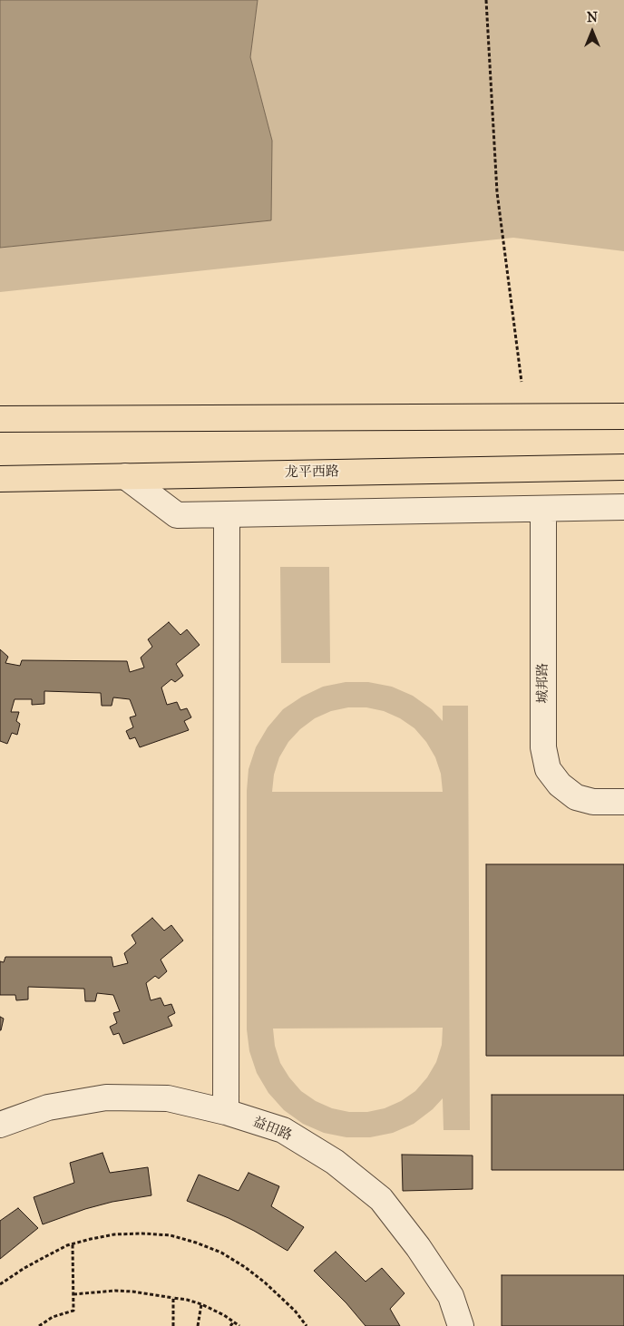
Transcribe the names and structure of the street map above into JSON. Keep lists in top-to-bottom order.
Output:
{
  "streets": {
    "main road": ["龙平西路"],
    "street": ["城邦路", "益田路"]
  },
  "north": "top"
}
